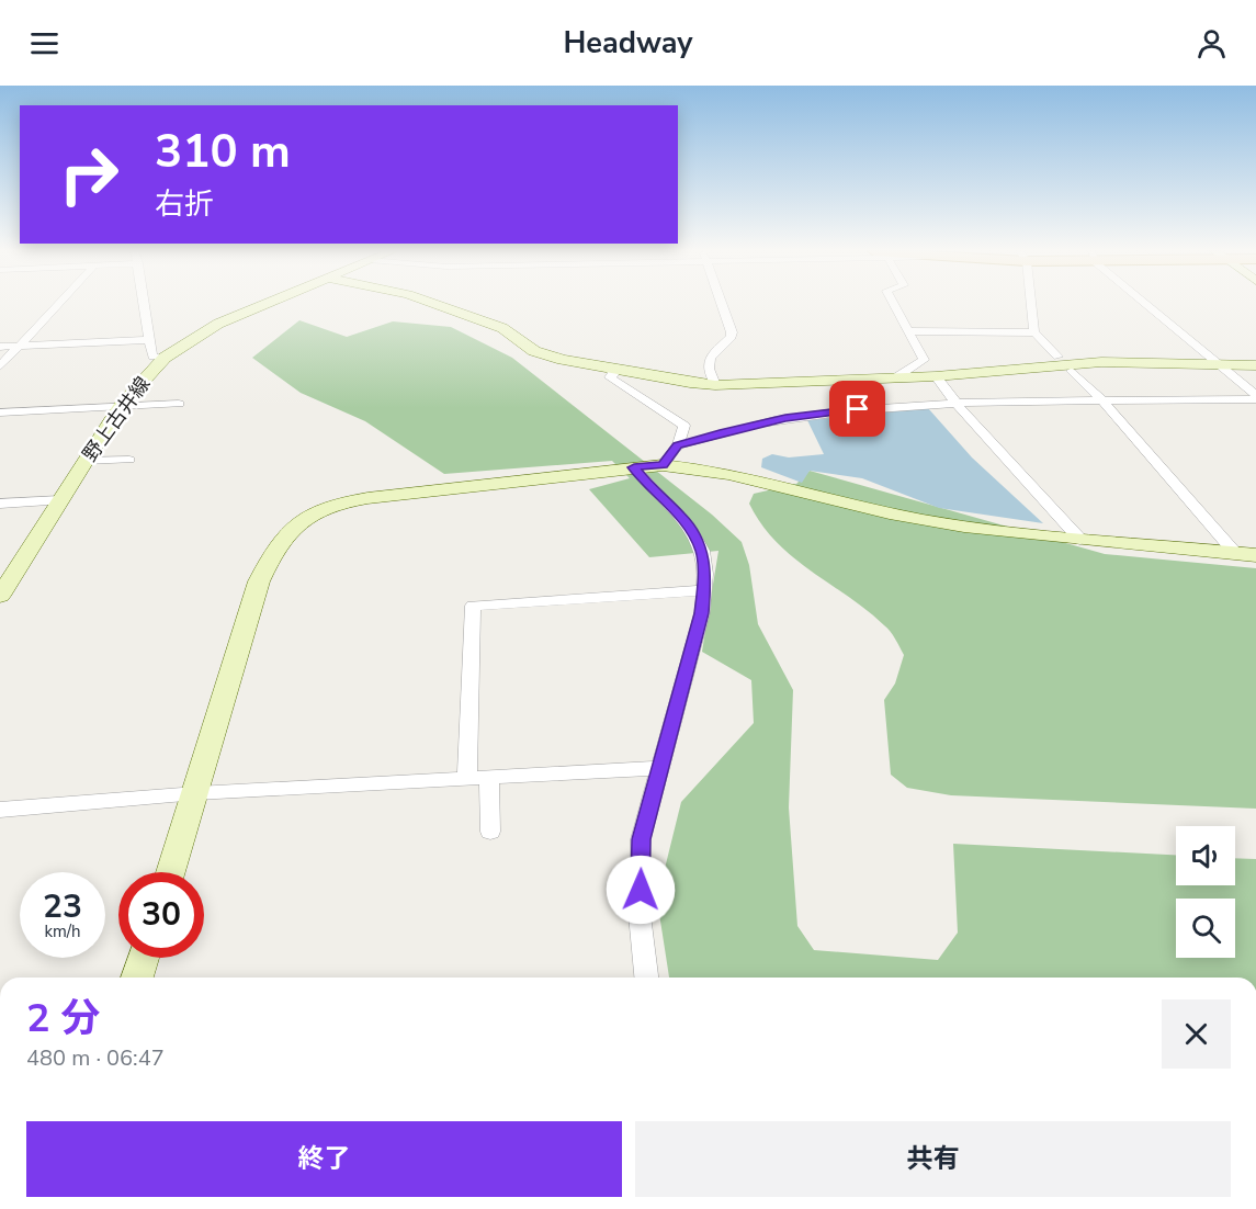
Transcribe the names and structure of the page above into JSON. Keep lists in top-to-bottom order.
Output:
{
  "streets": {
    "street": ["野上古井線"]
  },
  "page": {
    "header": "Headway",
    "turn": ["310 m", "右折"],
    "speed": "23 km/h",
    "limit": "30",
    "heading": ["2 分", "480 m · 06:47"],
    "buttons": ["終了", "共有"]
  }
}
